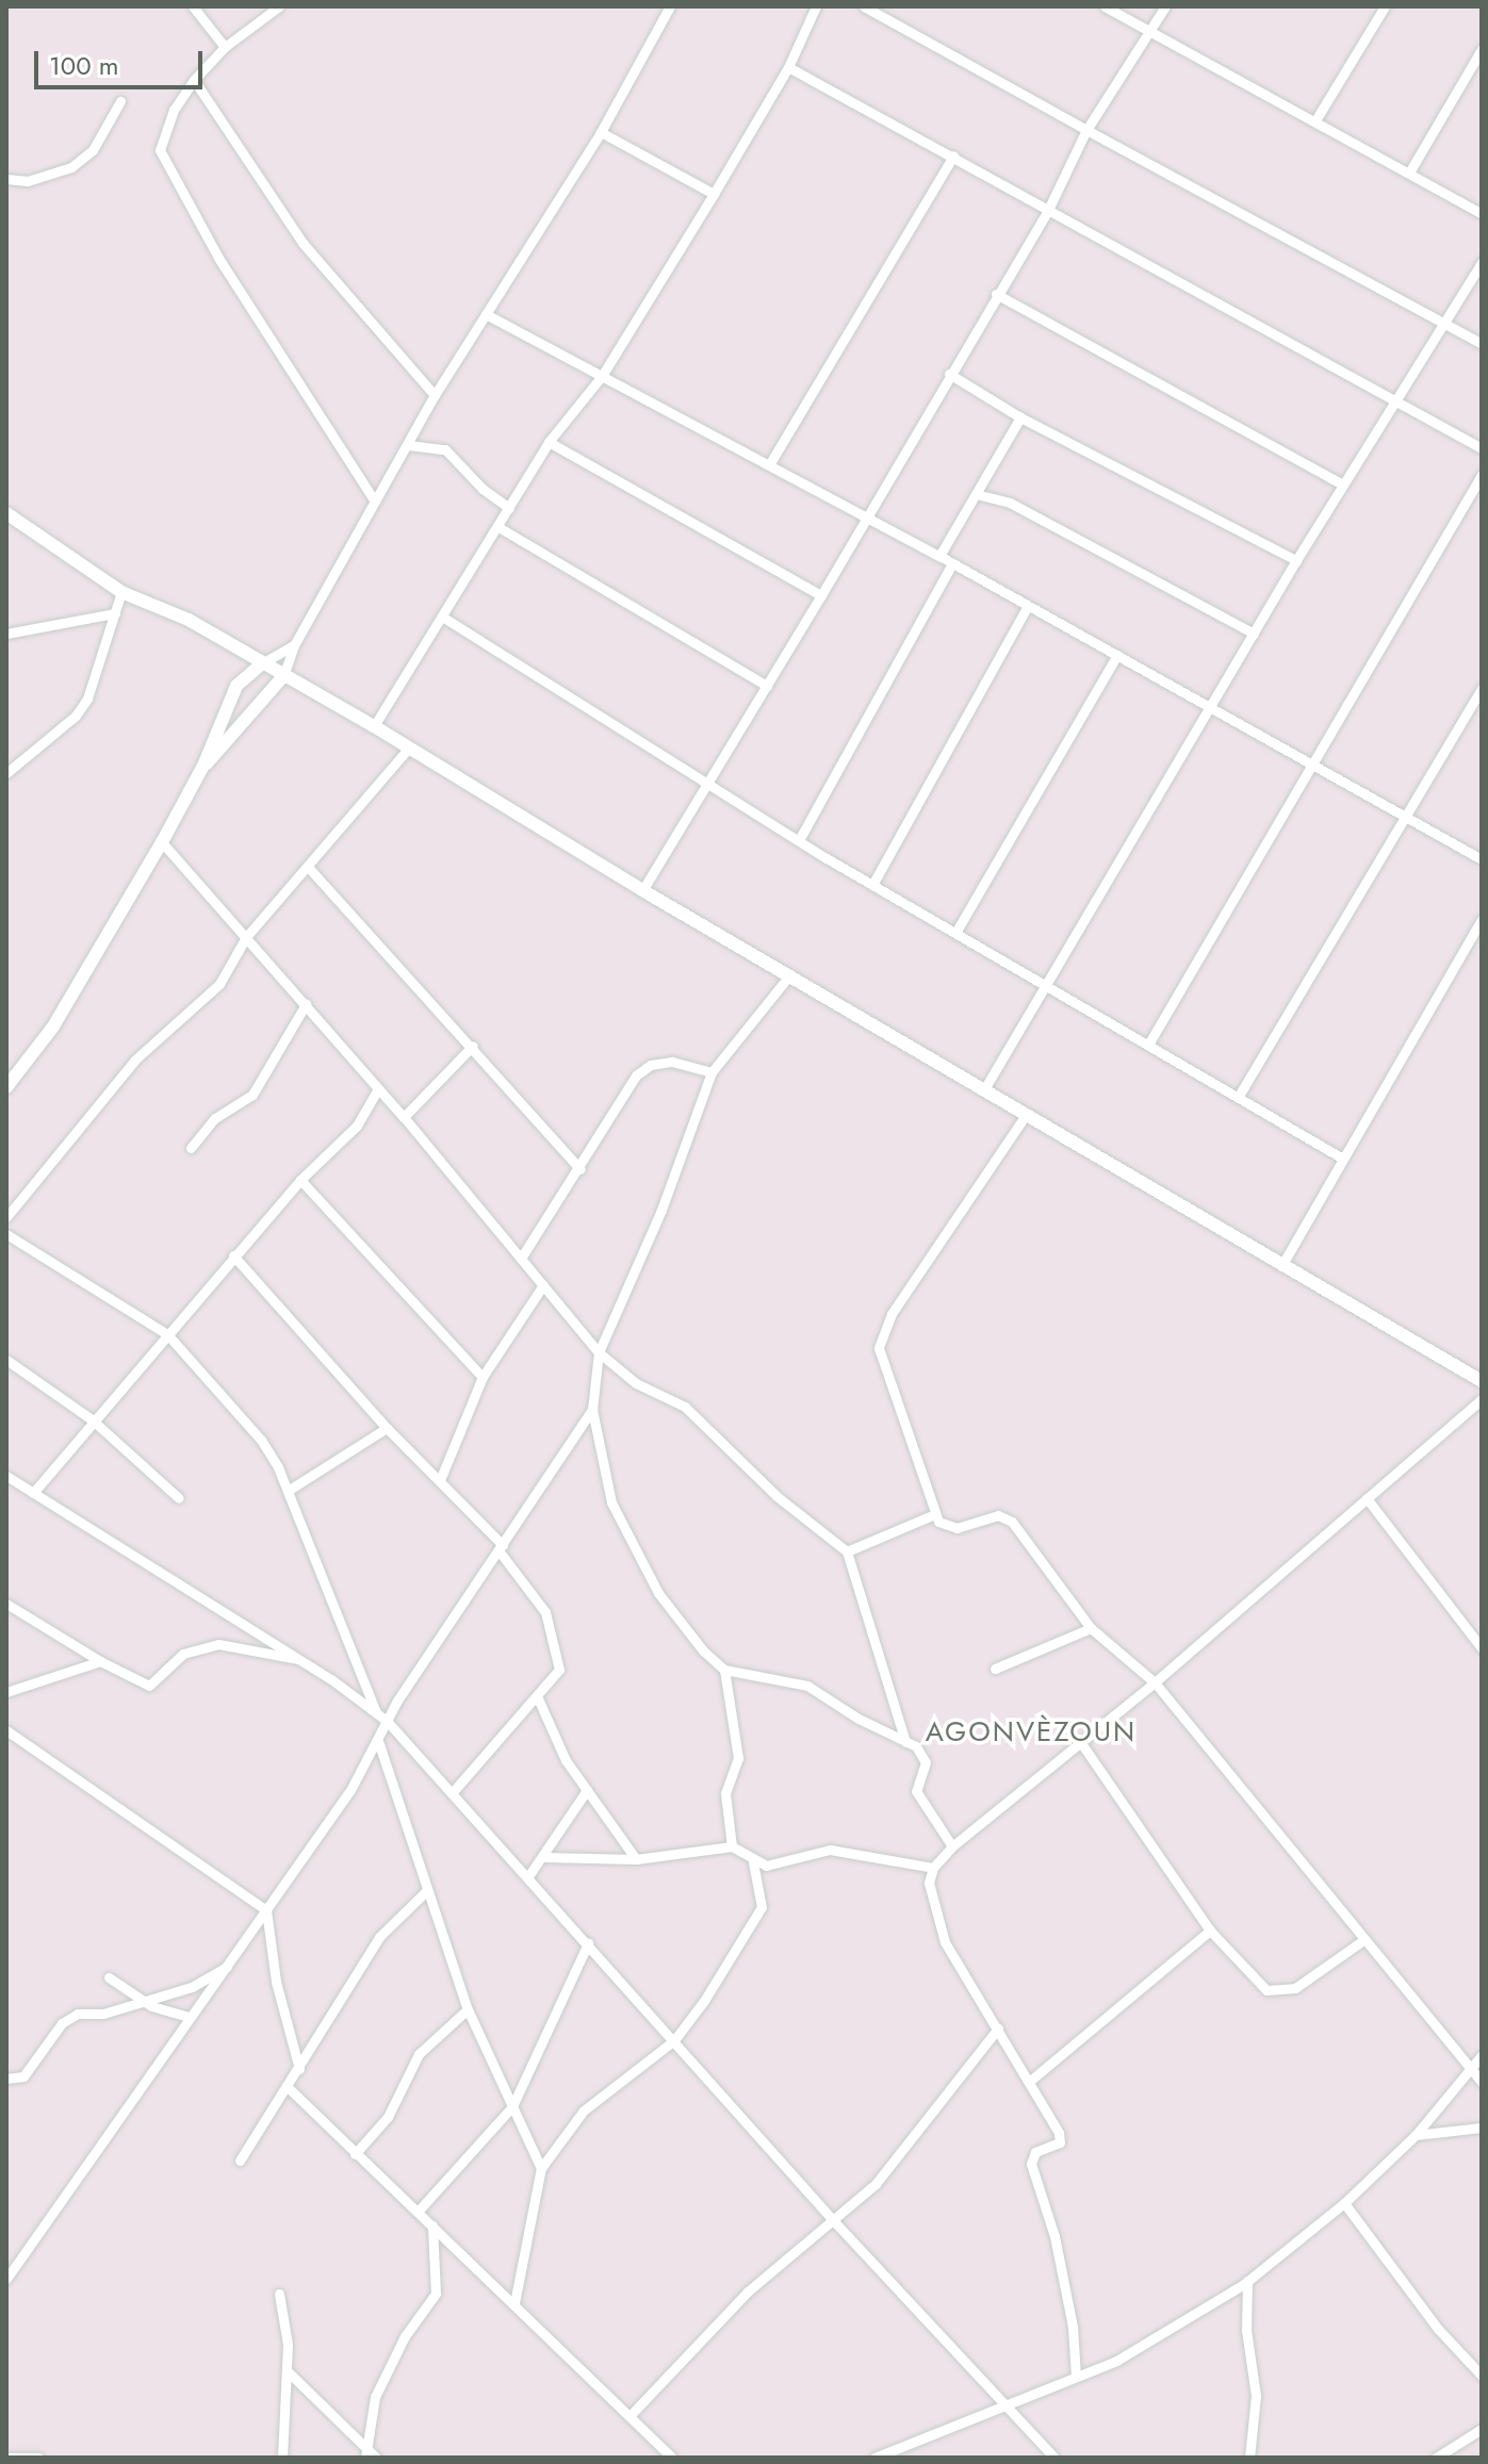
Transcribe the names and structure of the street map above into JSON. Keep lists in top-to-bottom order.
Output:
{
  "districts": ["AGONVÈZOUN"],
  "scale_bar": "100 m"
}
